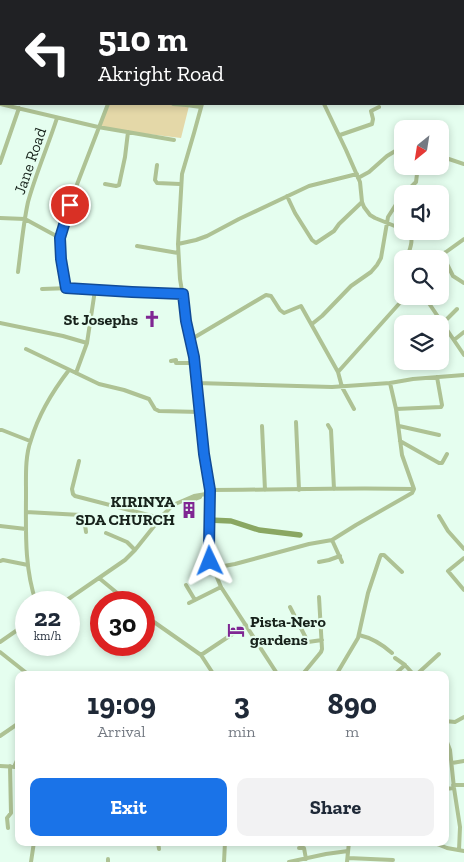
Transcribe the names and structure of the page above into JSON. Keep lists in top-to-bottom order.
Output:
{
  "streets": {
    "street": ["Jane Road"]
  },
  "places": {
    "church": ["St Josephs"],
    "building": ["KIRINYA SDA CHURCH"],
    "hotel": ["Pista-Nero gardens"]
  },
  "north": "bottom left",
  "page": {
    "turn": ["510 m", "Akright Road"],
    "speed": "22 km/h",
    "limit": "30",
    "eta": [
      "19:09",
      "Arrival",
      "3",
      "min",
      "890",
      "m"
    ],
    "buttons": ["Exit", "Share"]
  }
}
